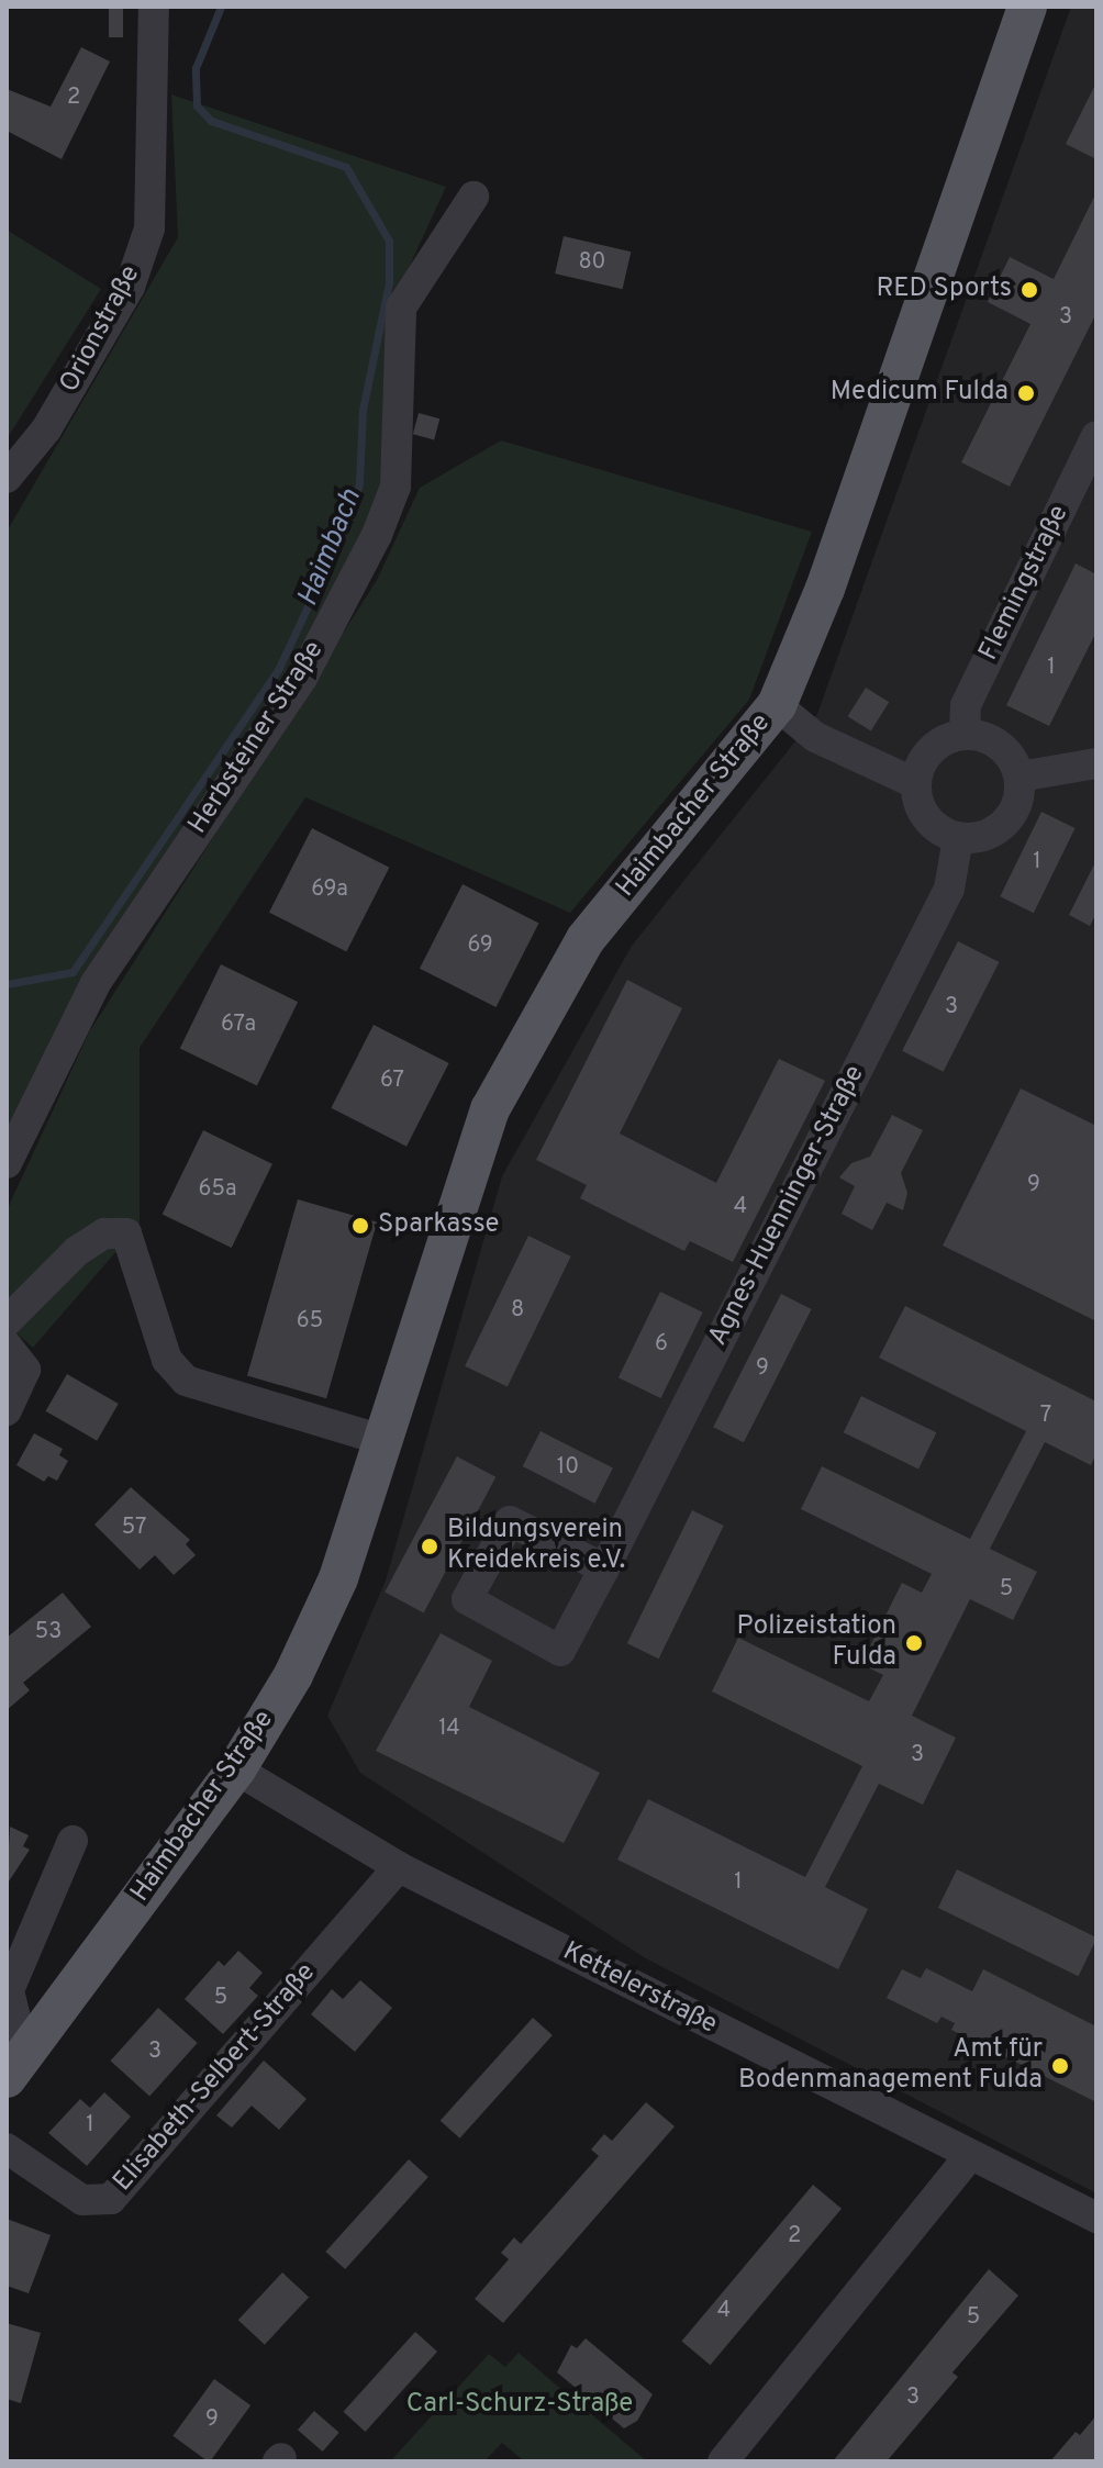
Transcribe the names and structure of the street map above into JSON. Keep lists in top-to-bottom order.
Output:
{
  "streets": {
    "main road": ["Haimbacher Straße"],
    "street": [
      "Orionstraße",
      "Flemingstraße",
      "Herbsteiner Straße",
      "Agnes-Huenninger-Straße",
      "Kettelerstraße",
      "Elisabeth-Selbert-Straße"
    ]
  },
  "crossings": [
    ["Flemingstraße", "Agnes-Huenninger-Straße"],
    ["Haimbacher Straße", "Kettelerstraße"],
    ["Kettelerstraße", "Elisabeth-Selbert-Straße"]
  ],
  "water": ["Haimbach"],
  "parks": ["Carl-Schurz-Straße"],
  "places": [
    "RED Sports",
    "Medicum Fulda",
    "Sparkasse",
    "Bildungsverein Kreidekreis e.V.",
    "Polizeistation Fulda",
    "Amt für Bodenmanagement Fulda"
  ],
  "house_numbers": [
    "2",
    "80",
    "3",
    "1",
    "1",
    "69a",
    "69",
    "3",
    "67a",
    "67",
    "9",
    "65a",
    "4",
    "8",
    "65",
    "6",
    "9",
    "7",
    "10",
    "57",
    "5",
    "53",
    "14",
    "3",
    "1",
    "5",
    "3",
    "1",
    "2",
    "4",
    "5",
    "3",
    "9"
  ]
}
